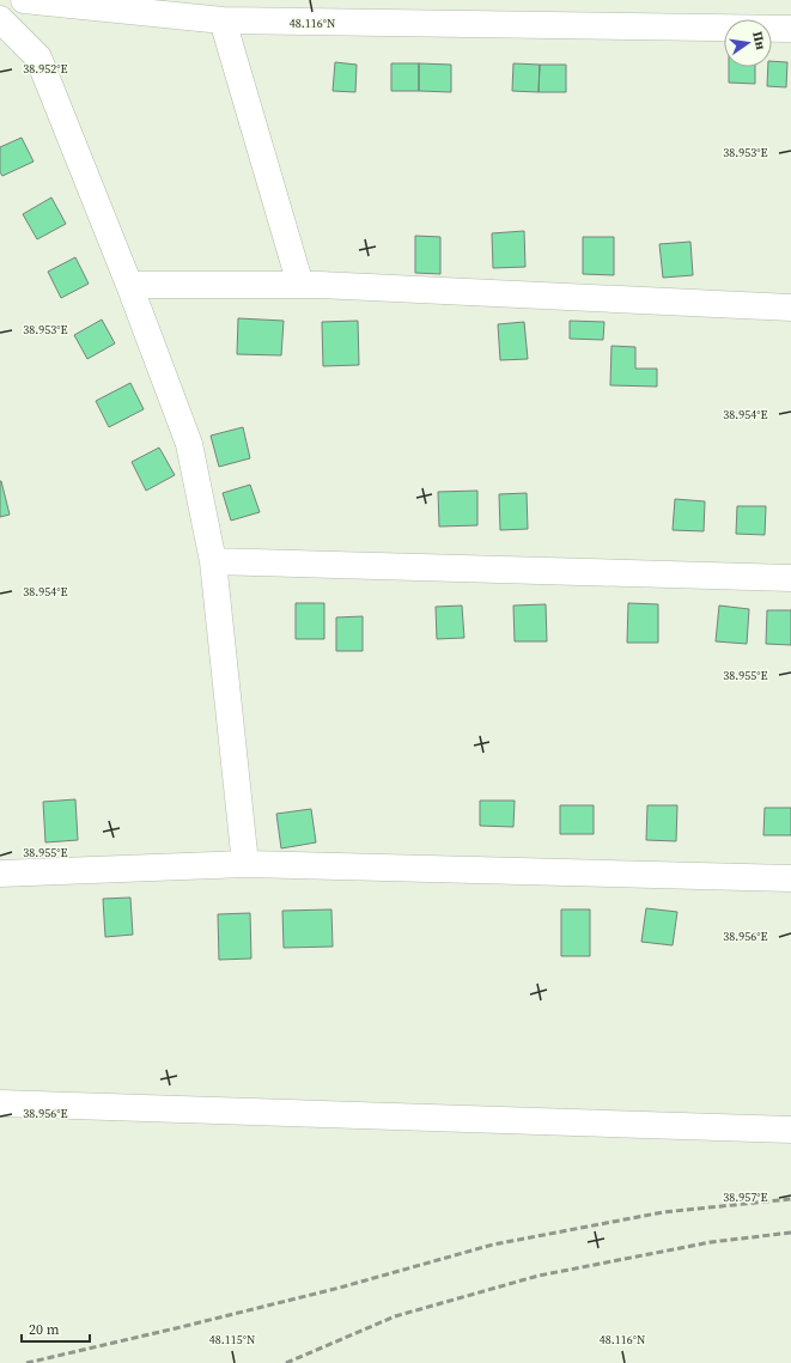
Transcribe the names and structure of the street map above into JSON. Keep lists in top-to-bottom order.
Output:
{
  "scale_bar": "20 m",
  "north": "right",
  "coordinates": [
    "48.116°N",
    "38.952°E",
    "38.953°E",
    "38.954°E",
    "38.955°E",
    "38.956°E",
    "38.957°E",
    "48.115°N"
  ]
}
